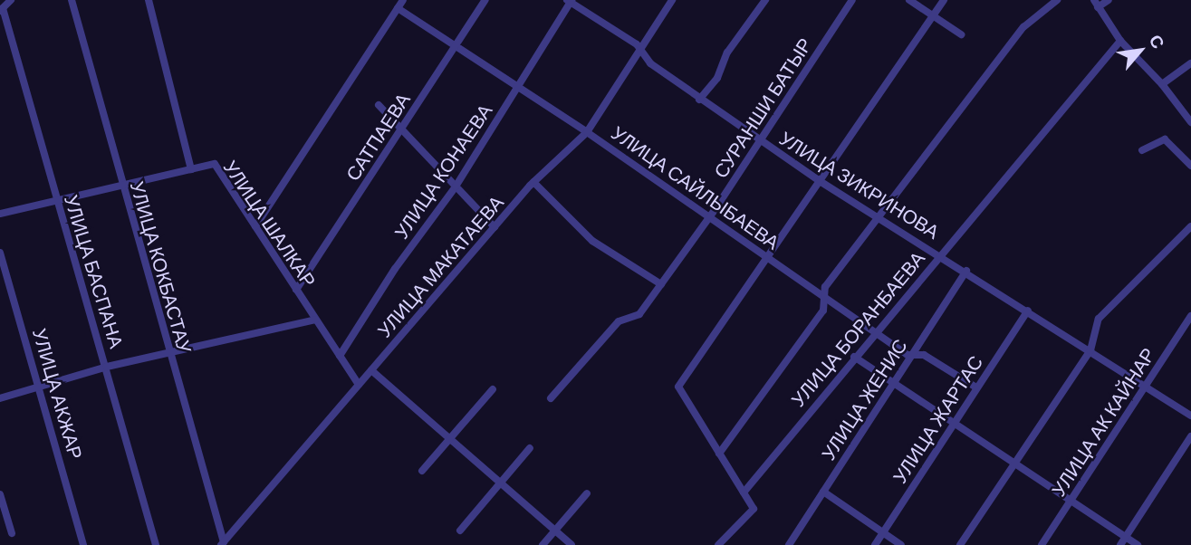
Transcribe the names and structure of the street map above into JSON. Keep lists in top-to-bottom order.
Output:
{
  "streets": {
    "street": [
      "СУРАНШИ БАТЫР",
      "САТПАЕВА",
      "УЛИЦА КОНАЕВА",
      "УЛИЦА ЗИКРИНОВА",
      "УЛИЦА САЙЛЫБАЕВА",
      "УЛИЦА ШАЛКАР",
      "УЛИЦА МАКАТАЕВА",
      "УЛИЦА КОКБАСТАУ",
      "УЛИЦА БАСПАНА",
      "УЛИЦА БОРАНБАЕВА",
      "УЛИЦА АКЖАР",
      "УЛИЦА ЖЕНИС",
      "УЛИЦА ЖАРТАС",
      "УЛИЦА АК КАЙНАР"
    ]
  },
  "crossings": [
    ["СУРАНШИ БАТЫР", "УЛИЦА ЗИКРИНОВА"],
    ["СУРАНШИ БАТЫР", "УЛИЦА САЙЛЫБАЕВА"],
    ["САТПАЕВА", "УЛИЦА САЙЛЫБАЕВА"],
    ["САТПАЕВА", "УЛИЦА ШАЛКАР"],
    ["УЛИЦА КОНАЕВА", "УЛИЦА ЗИКРИНОВА"],
    ["УЛИЦА КОНАЕВА", "УЛИЦА САЙЛЫБАЕВА"],
    ["УЛИЦА КОНАЕВА", "УЛИЦА ШАЛКАР"],
    ["УЛИЦА ЗИКРИНОВА", "УЛИЦА МАКАТАЕВА"],
    ["УЛИЦА ЗИКРИНОВА", "УЛИЦА БОРАНБАЕВА"],
    ["УЛИЦА ЗИКРИНОВА", "УЛИЦА ЖЕНИС"],
    ["УЛИЦА ЗИКРИНОВА", "УЛИЦА ЖАРТАС"],
    ["УЛИЦА ЗИКРИНОВА", "УЛИЦА АК КАЙНАР"],
    ["УЛИЦА САЙЛЫБАЕВА", "УЛИЦА МАКАТАЕВА"],
    ["УЛИЦА САЙЛЫБАЕВА", "УЛИЦА БОРАНБАЕВА"],
    ["УЛИЦА САЙЛЫБАЕВА", "УЛИЦА ЖЕНИС"],
    ["УЛИЦА САЙЛЫБАЕВА", "УЛИЦА ЖАРТАС"],
    ["УЛИЦА ШАЛКАР", "УЛИЦА МАКАТАЕВА"],
    ["УЛИЦА ШАЛКАР", "УЛИЦА КОКБАСТАУ"],
    ["УЛИЦА ШАЛКАР", "УЛИЦА БАСПАНА"],
    ["УЛИЦА МАКАТАЕВА", "УЛИЦА КОКБАСТАУ"]
  ],
  "north": "top right"
}
